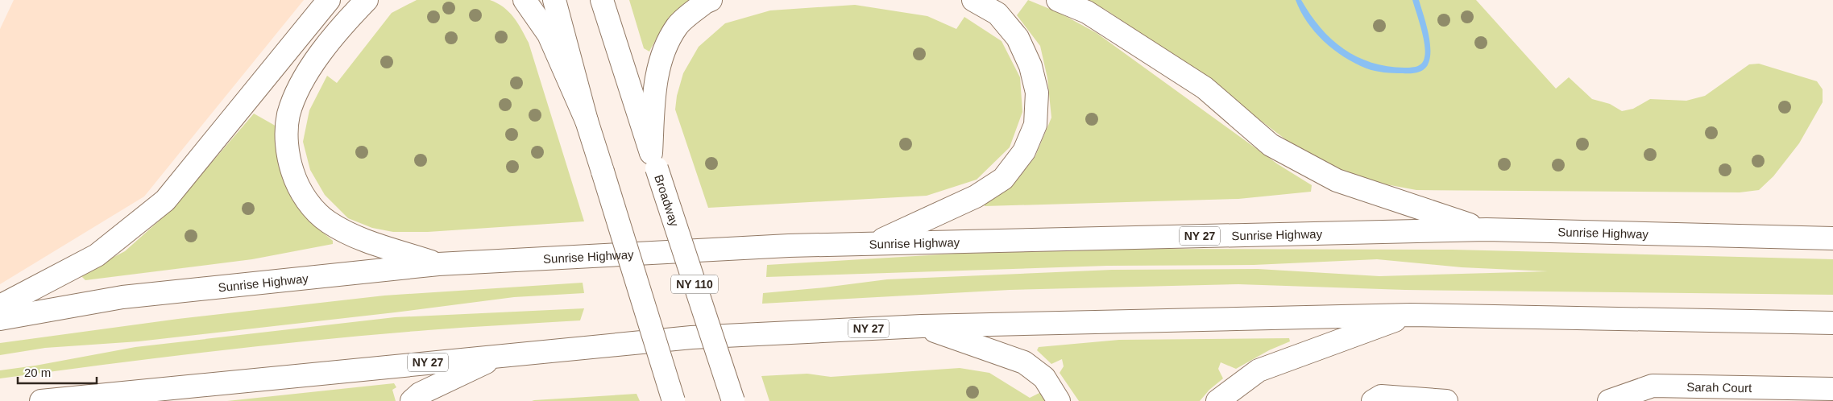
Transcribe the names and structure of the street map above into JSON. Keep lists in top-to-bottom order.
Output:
{
  "streets": {
    "main road": [
      "Broadway",
      "Sunrise Highway",
      "NY 27",
      "NY 110",
      "Sarah Court"
    ]
  },
  "scale_bar": "20 m"
}
